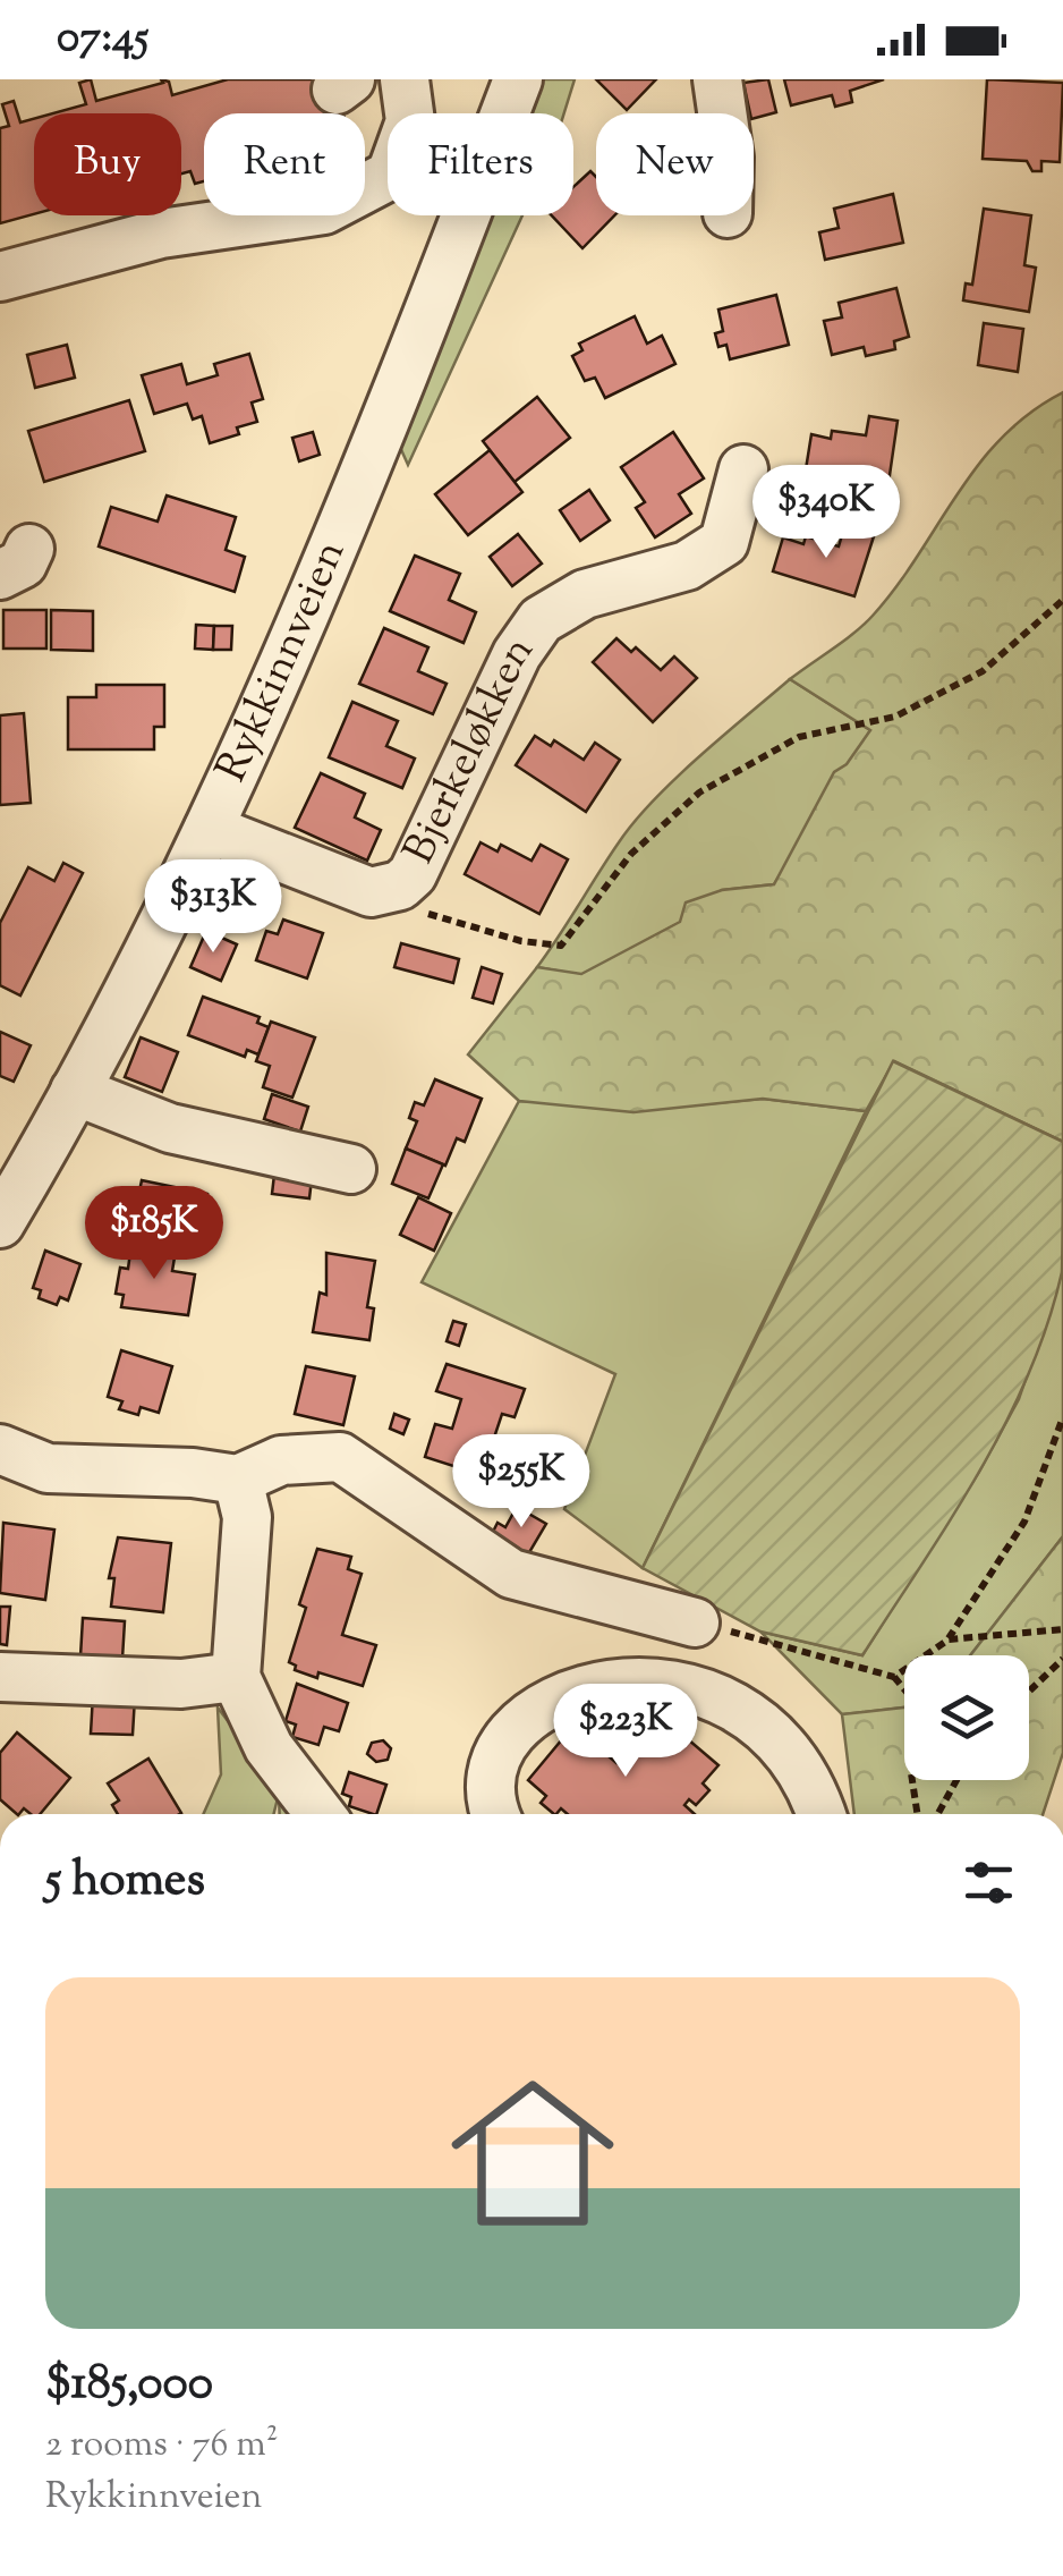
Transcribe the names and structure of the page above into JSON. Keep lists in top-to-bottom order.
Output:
{
  "streets": {
    "street": ["Rykkinnveien", "Bjerkeløkken"]
  },
  "crossings": [
    ["Rykkinnveien", "Bjerkeløkken"]
  ],
  "page": {
    "status": "07:45",
    "chip": [
      "Buy",
      "Rent",
      "Filters",
      "New"
    ],
    "price": [
      "$340K",
      "$313K",
      "$185K",
      "$255K",
      "$223K"
    ],
    "heading": "5 homes",
    "list": [
      {
        "name": "$185,000",
        "note": "2 rooms · 76 m² · Rykkinnveien"
      }
    ]
  }
}
